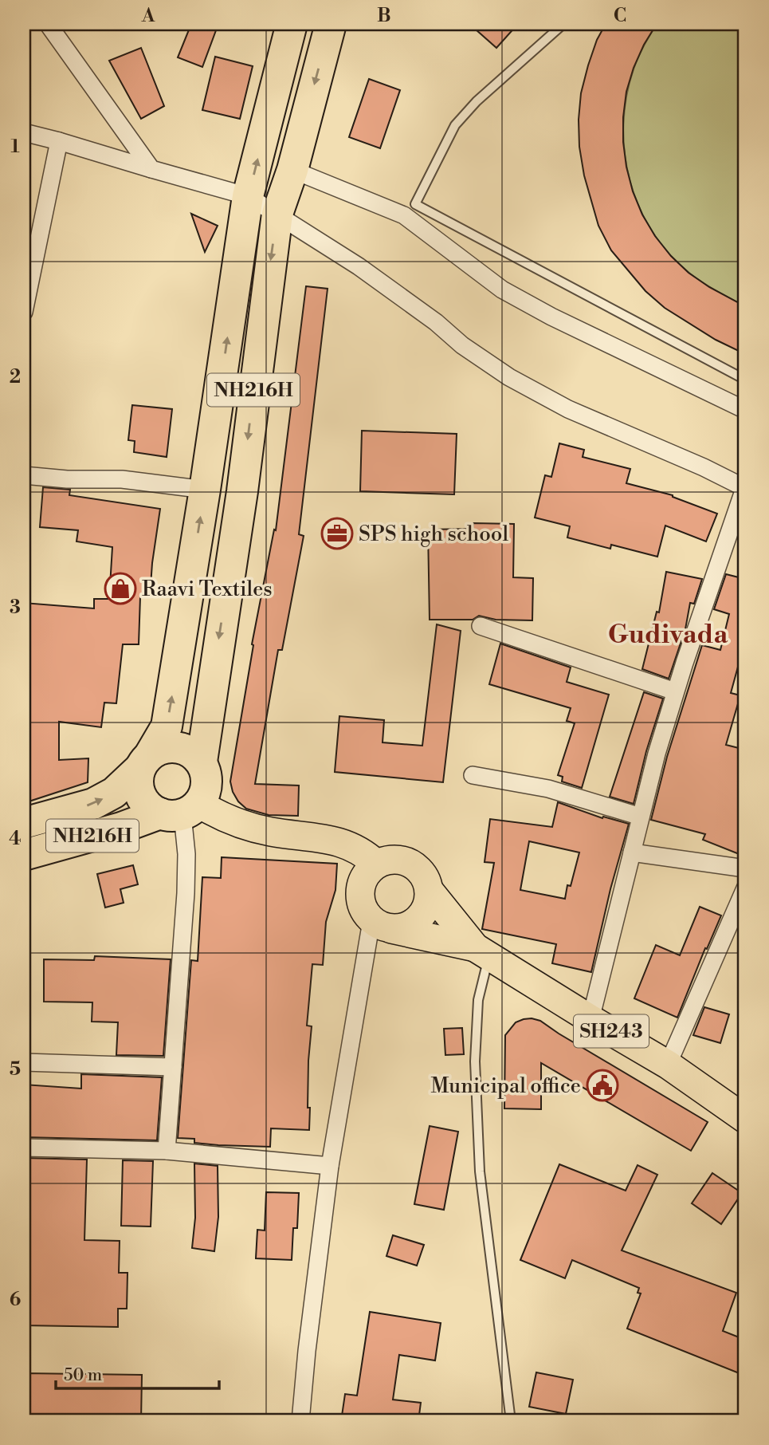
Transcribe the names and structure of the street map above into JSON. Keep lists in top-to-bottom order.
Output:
{
  "streets": {
    "highway": ["NH216H"],
    "main road": ["SH243"]
  },
  "districts": ["Gudivada"],
  "places": {
    "office": ["SPS high school"],
    "shop": ["Raavi Textiles"],
    "public building": ["Municipal office"]
  },
  "scale_bar": "50 m",
  "grid": {
    "columns": ["A", "B", "C"],
    "rows": [
      "1",
      "2",
      "3",
      "4",
      "5",
      "6"
    ]
  }
}
